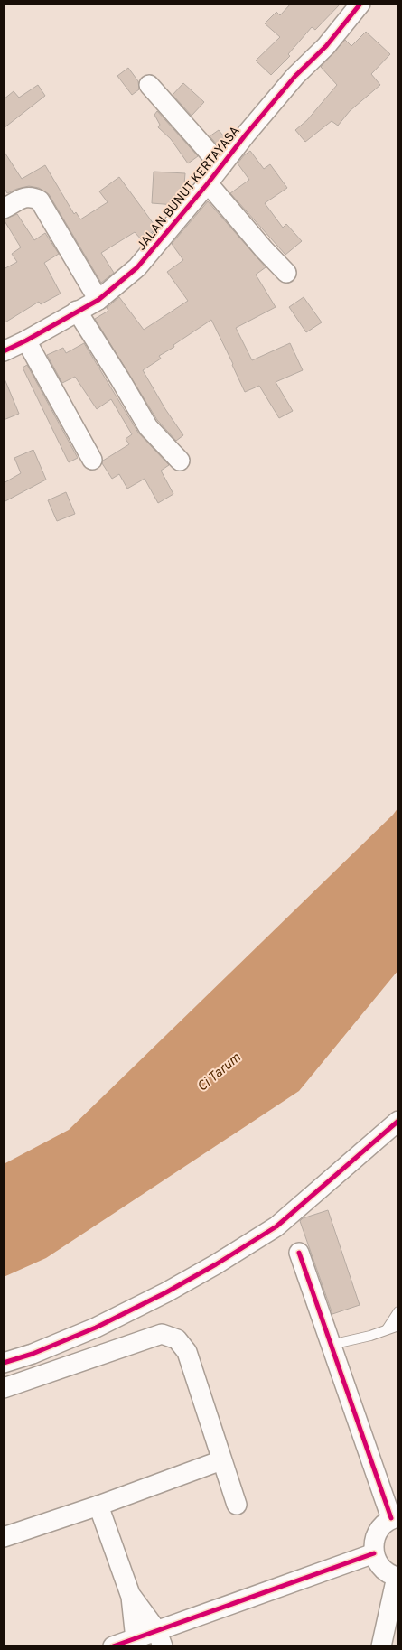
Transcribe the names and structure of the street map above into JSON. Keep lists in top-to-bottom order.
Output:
{
  "streets": {
    "street": ["JALAN BUNUT KERTAYASA"]
  },
  "water": ["Ci Tarum"]
}
